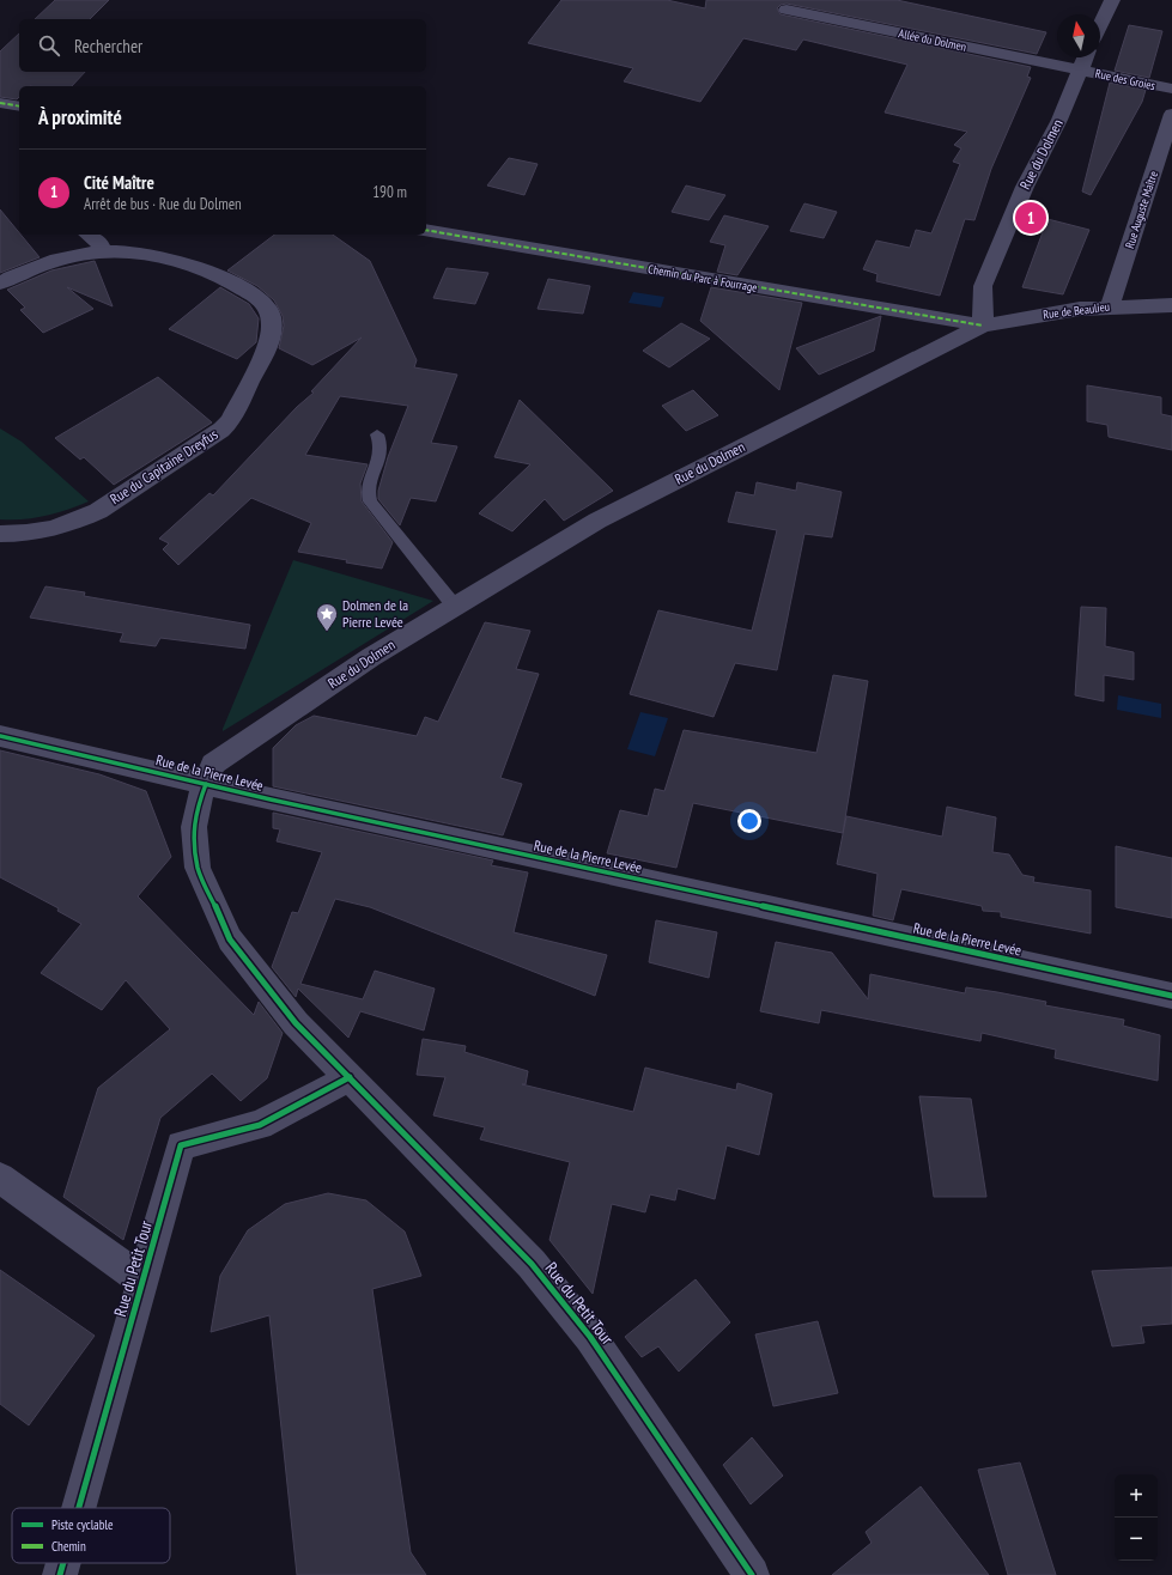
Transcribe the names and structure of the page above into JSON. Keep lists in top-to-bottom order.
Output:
{
  "streets": {
    "street": [
      "Allée du Dolmen",
      "Rue des Groies",
      "Rue du Dolmen",
      "Rue Auguste Maître",
      "Chemin du Parc à Fourrage",
      "Rue de Beaulieu",
      "Rue du Capitaine Dreyfus",
      "Rue de la Pierre Levée",
      "Rue du Petit Tour"
    ]
  },
  "crossings": [
    ["Allée du Dolmen", "Rue des Groies"],
    ["Allée du Dolmen", "Rue du Dolmen"],
    ["Rue des Groies", "Rue du Dolmen"],
    ["Rue du Dolmen", "Chemin du Parc à Fourrage"],
    ["Rue du Dolmen", "Rue de Beaulieu"],
    ["Rue du Dolmen", "Rue de la Pierre Levée"],
    ["Rue du Dolmen", "Rue du Petit Tour"],
    ["Rue Auguste Maître", "Rue de Beaulieu"],
    ["Chemin du Parc à Fourrage", "Rue de Beaulieu"],
    ["Rue de la Pierre Levée", "Rue du Petit Tour"]
  ],
  "places": {
    "place": ["Dolmen de la Pierre Levée"]
  },
  "legend": ["Piste cyclable", "Chemin"],
  "north": "top",
  "page": {
    "search": "Rechercher",
    "heading": "À proximité",
    "list": [
      {
        "mark": "1",
        "name": "Cité Maître",
        "note": "Arrêt de bus · Rue du Dolmen",
        "value": "190 m"
      }
    ],
    "pins": "1",
    "map_buttons": ["+", "−"]
  }
}
